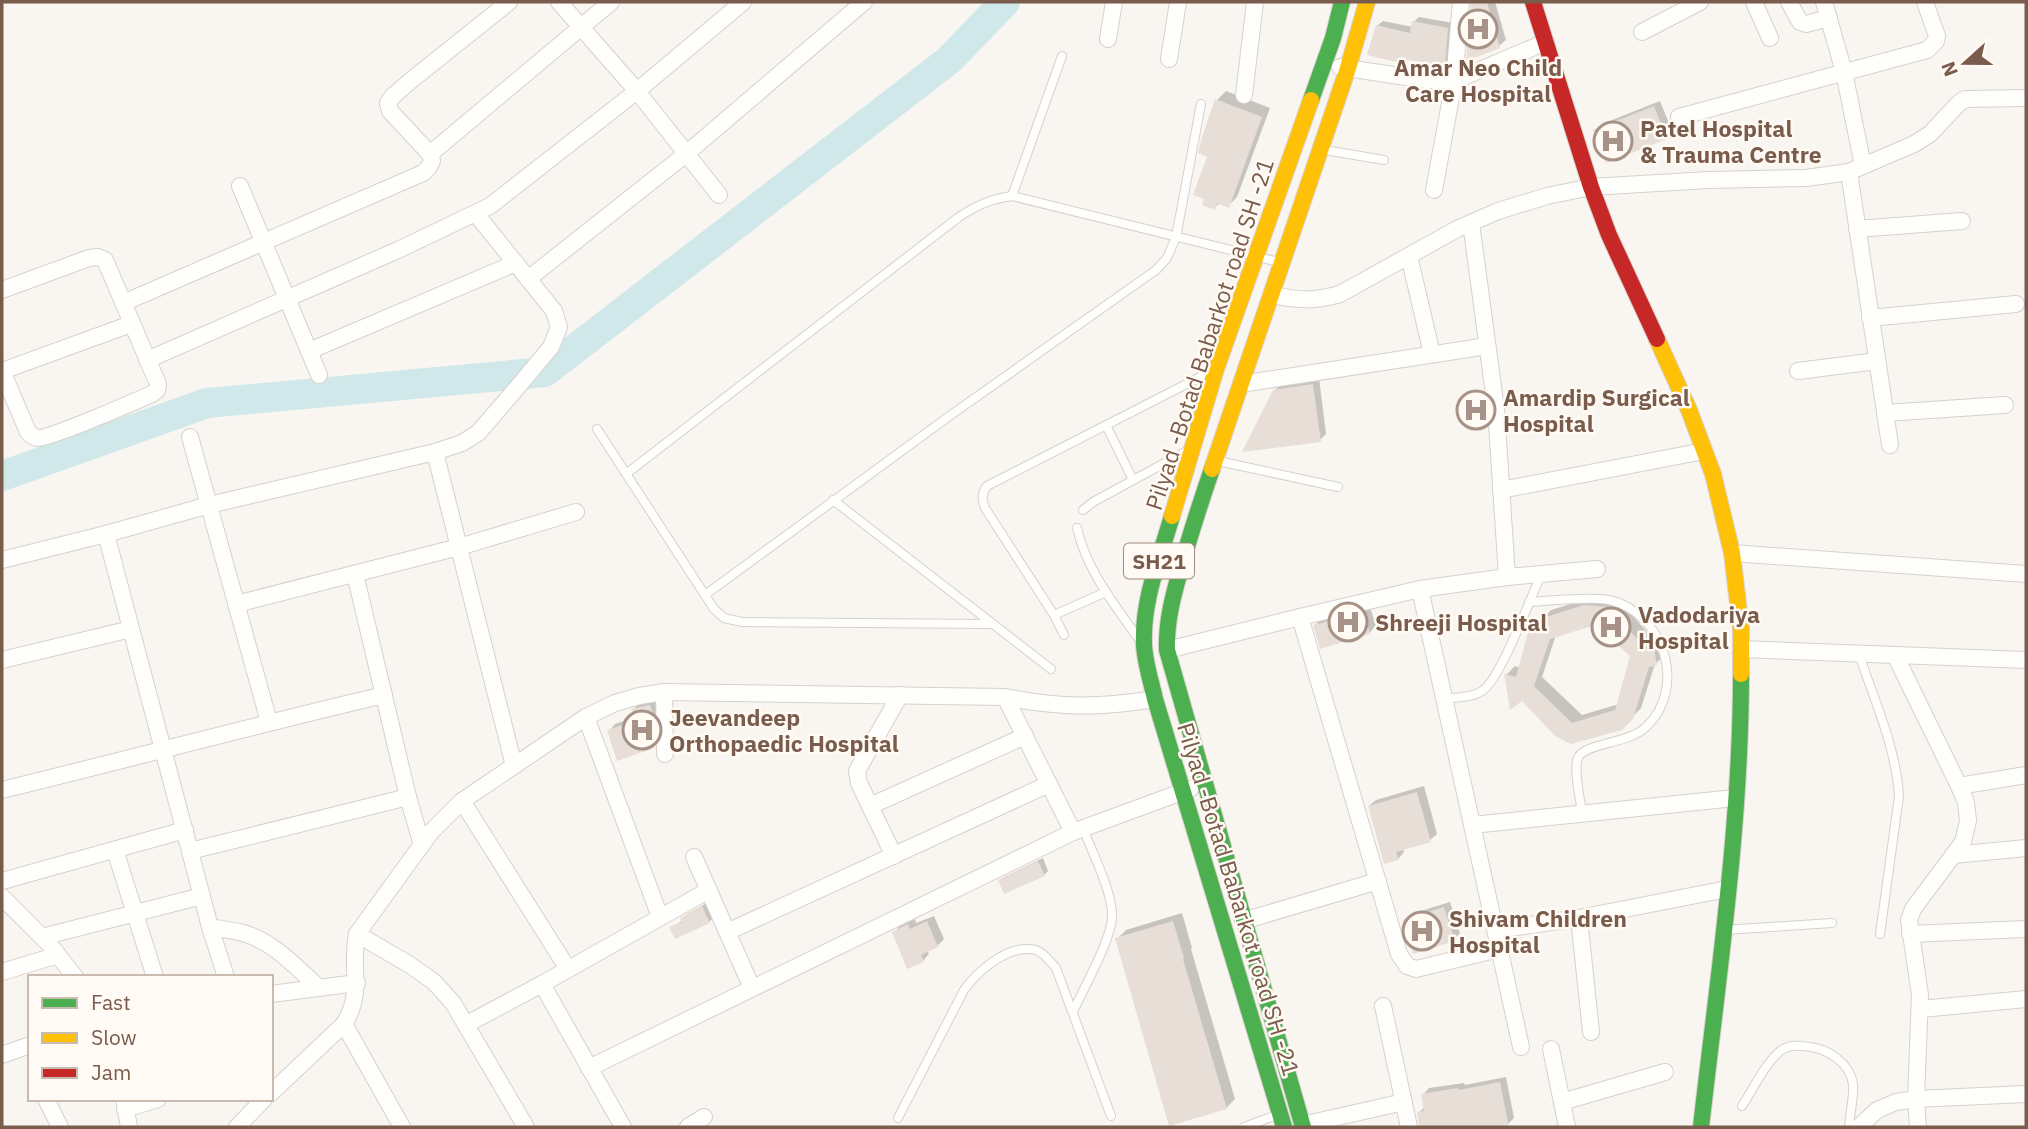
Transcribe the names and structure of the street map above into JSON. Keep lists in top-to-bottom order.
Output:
{
  "streets": {
    "main road": ["Pilyad -Botad Babarkot road SH -21", "SH21"]
  },
  "places": {
    "hospital": [
      "Amar Neo Child Care Hospital",
      "Patel Hospital & Trauma Centre",
      "Amardip Surgical Hospital",
      "Shreeji Hospital",
      "Vadodariya Hospital",
      "Jeevandeep Orthopaedic Hospital",
      "Shivam Children Hospital"
    ]
  },
  "legend": ["Fast", "Slow", "Jam"],
  "north": "left"
}
